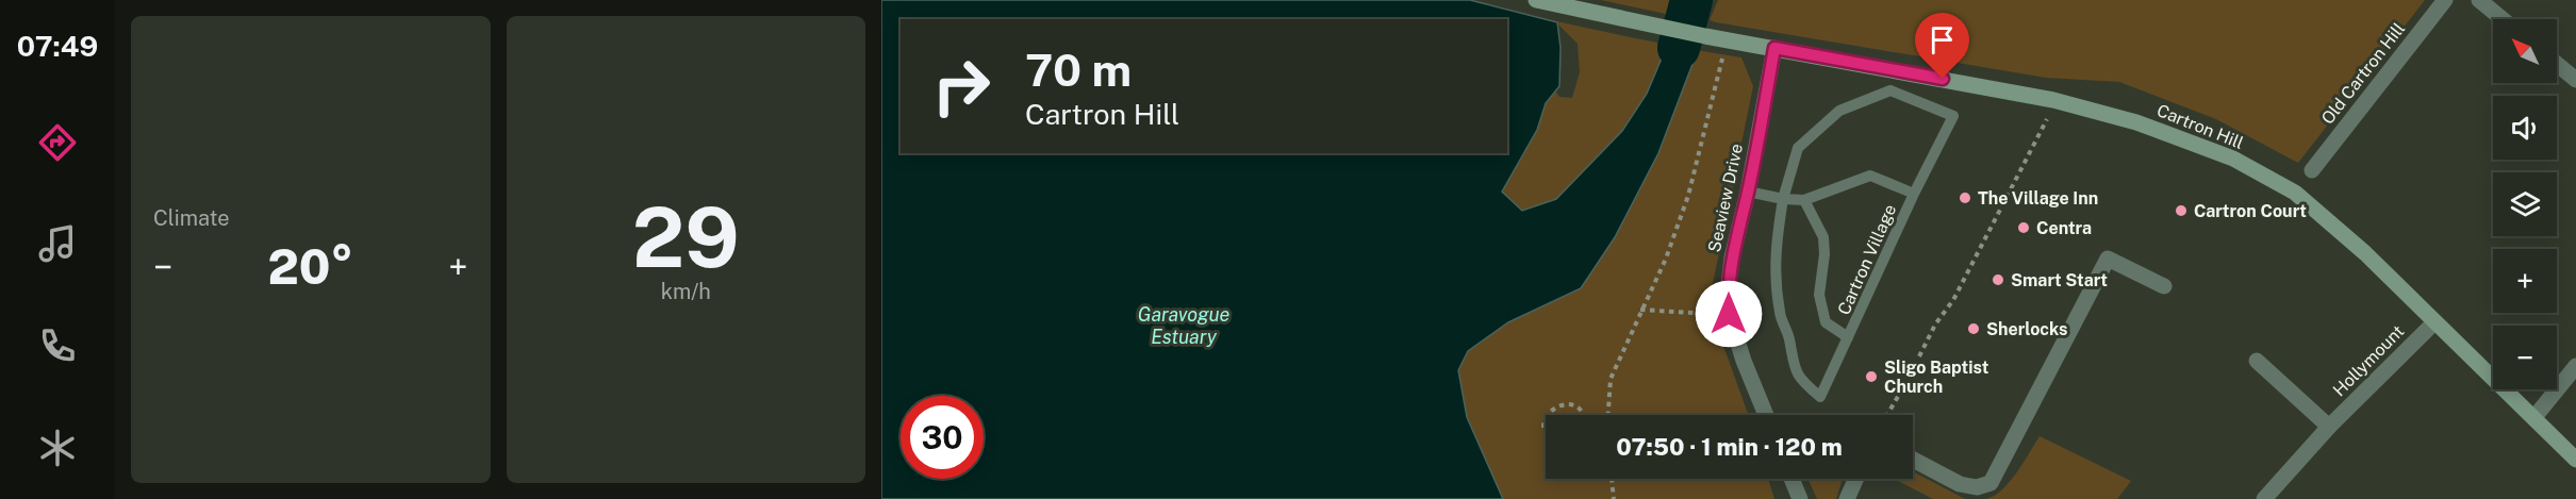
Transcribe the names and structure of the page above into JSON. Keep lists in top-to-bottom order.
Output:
{
  "streets": {
    "main road": ["Cartron Hill"],
    "street": ["Old Cartron Hill", "Seaview Drive", "Hollymount"],
    "lane": ["Cartron Village"]
  },
  "crossings": [
    ["Cartron Hill", "Seaview Drive"],
    ["Cartron Hill", "Hollymount"],
    ["Seaview Drive", "Cartron Village"]
  ],
  "water": ["Garavogue Estuary"],
  "places": [
    "The Village Inn",
    "Cartron Court",
    "Centra",
    "Smart Start",
    "Sherlocks",
    "Sligo Baptist Church"
  ],
  "north": "top left",
  "page": {
    "tabs": "07:49",
    "tile": [
      "Climate",
      ["29", "km/h"]
    ],
    "map_buttons": ["+", "−"],
    "turn": ["70 m", "Cartron Hill"],
    "heat": ["−", "20°", "+"],
    "limit": "30",
    "trip": "07:50 · 1 min · 120 m"
  }
}
